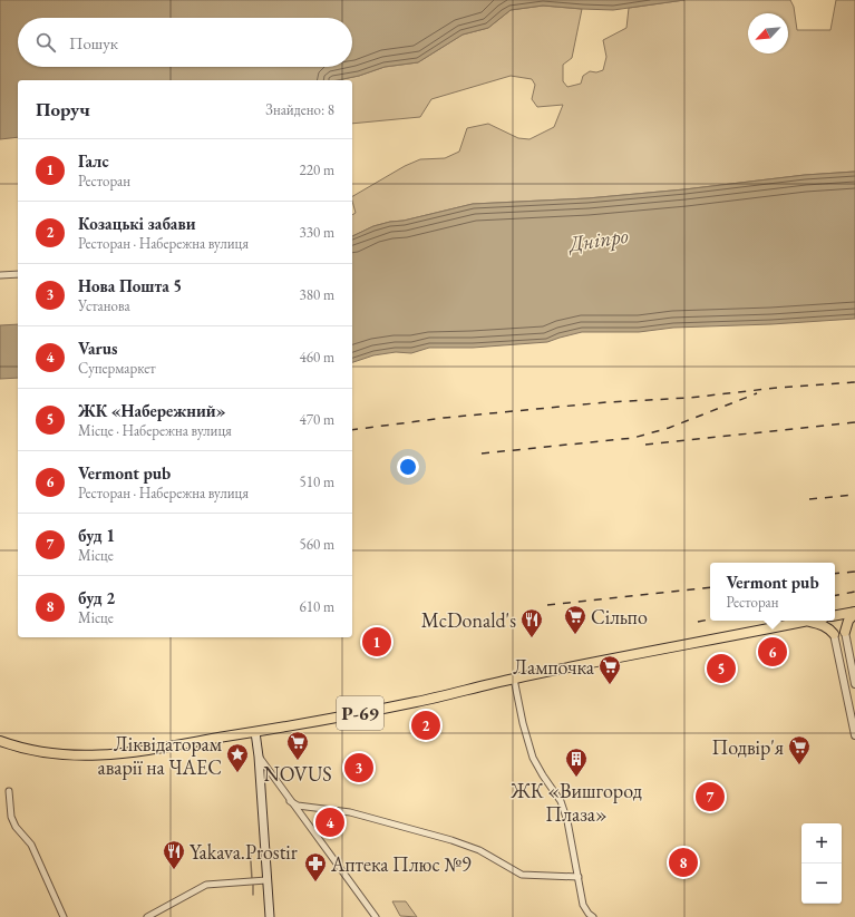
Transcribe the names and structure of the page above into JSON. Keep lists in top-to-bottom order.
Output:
{
  "streets": {
    "main road": ["Р-69"]
  },
  "water": ["Дніпро"],
  "places": {
    "supermarket": [
      "Сільпо",
      "Лампочка",
      "NOVUS",
      "Подвір'я"
    ],
    "restaurant": ["McDonald's", "Yakava.Prostir"],
    "place": ["Ліквідаторам аварії на ЧАЕС"],
    "building": ["ЖК «Вишгород Плаза»"],
    "pharmacy": ["Аптека Плюс №9"]
  },
  "north": "bottom left",
  "page": {
    "search": "Пошук",
    "heading": ["Поруч", "Знайдено: 8"],
    "list": [
      {
        "mark": "1",
        "name": "Галс",
        "note": "Ресторан",
        "value": "220 m"
      },
      {
        "mark": "2",
        "name": "Козацькі забави",
        "note": "Ресторан · Набережна вулиця",
        "value": "330 m"
      },
      {
        "mark": "3",
        "name": "Нова Пошта 5",
        "note": "Установа",
        "value": "380 m"
      },
      {
        "mark": "4",
        "name": "Varus",
        "note": "Супермаркет",
        "value": "460 m"
      },
      {
        "mark": "5",
        "name": "ЖК «Набережний»",
        "note": "Місце · Набережна вулиця",
        "value": "470 m"
      },
      {
        "mark": "6",
        "name": "Vermont pub",
        "note": "Ресторан · Набережна вулиця",
        "value": "510 m"
      },
      {
        "mark": "7",
        "name": "буд 1",
        "note": "Місце",
        "value": "560 m"
      },
      {
        "mark": "8",
        "name": "буд 2",
        "note": "Місце",
        "value": "610 m"
      }
    ],
    "popup": ["Vermont pub", "Ресторан"],
    "pins": [
      "1",
      "6",
      "5",
      "2",
      "3",
      "7",
      "4",
      "8"
    ],
    "map_buttons": ["+", "−"]
  }
}
